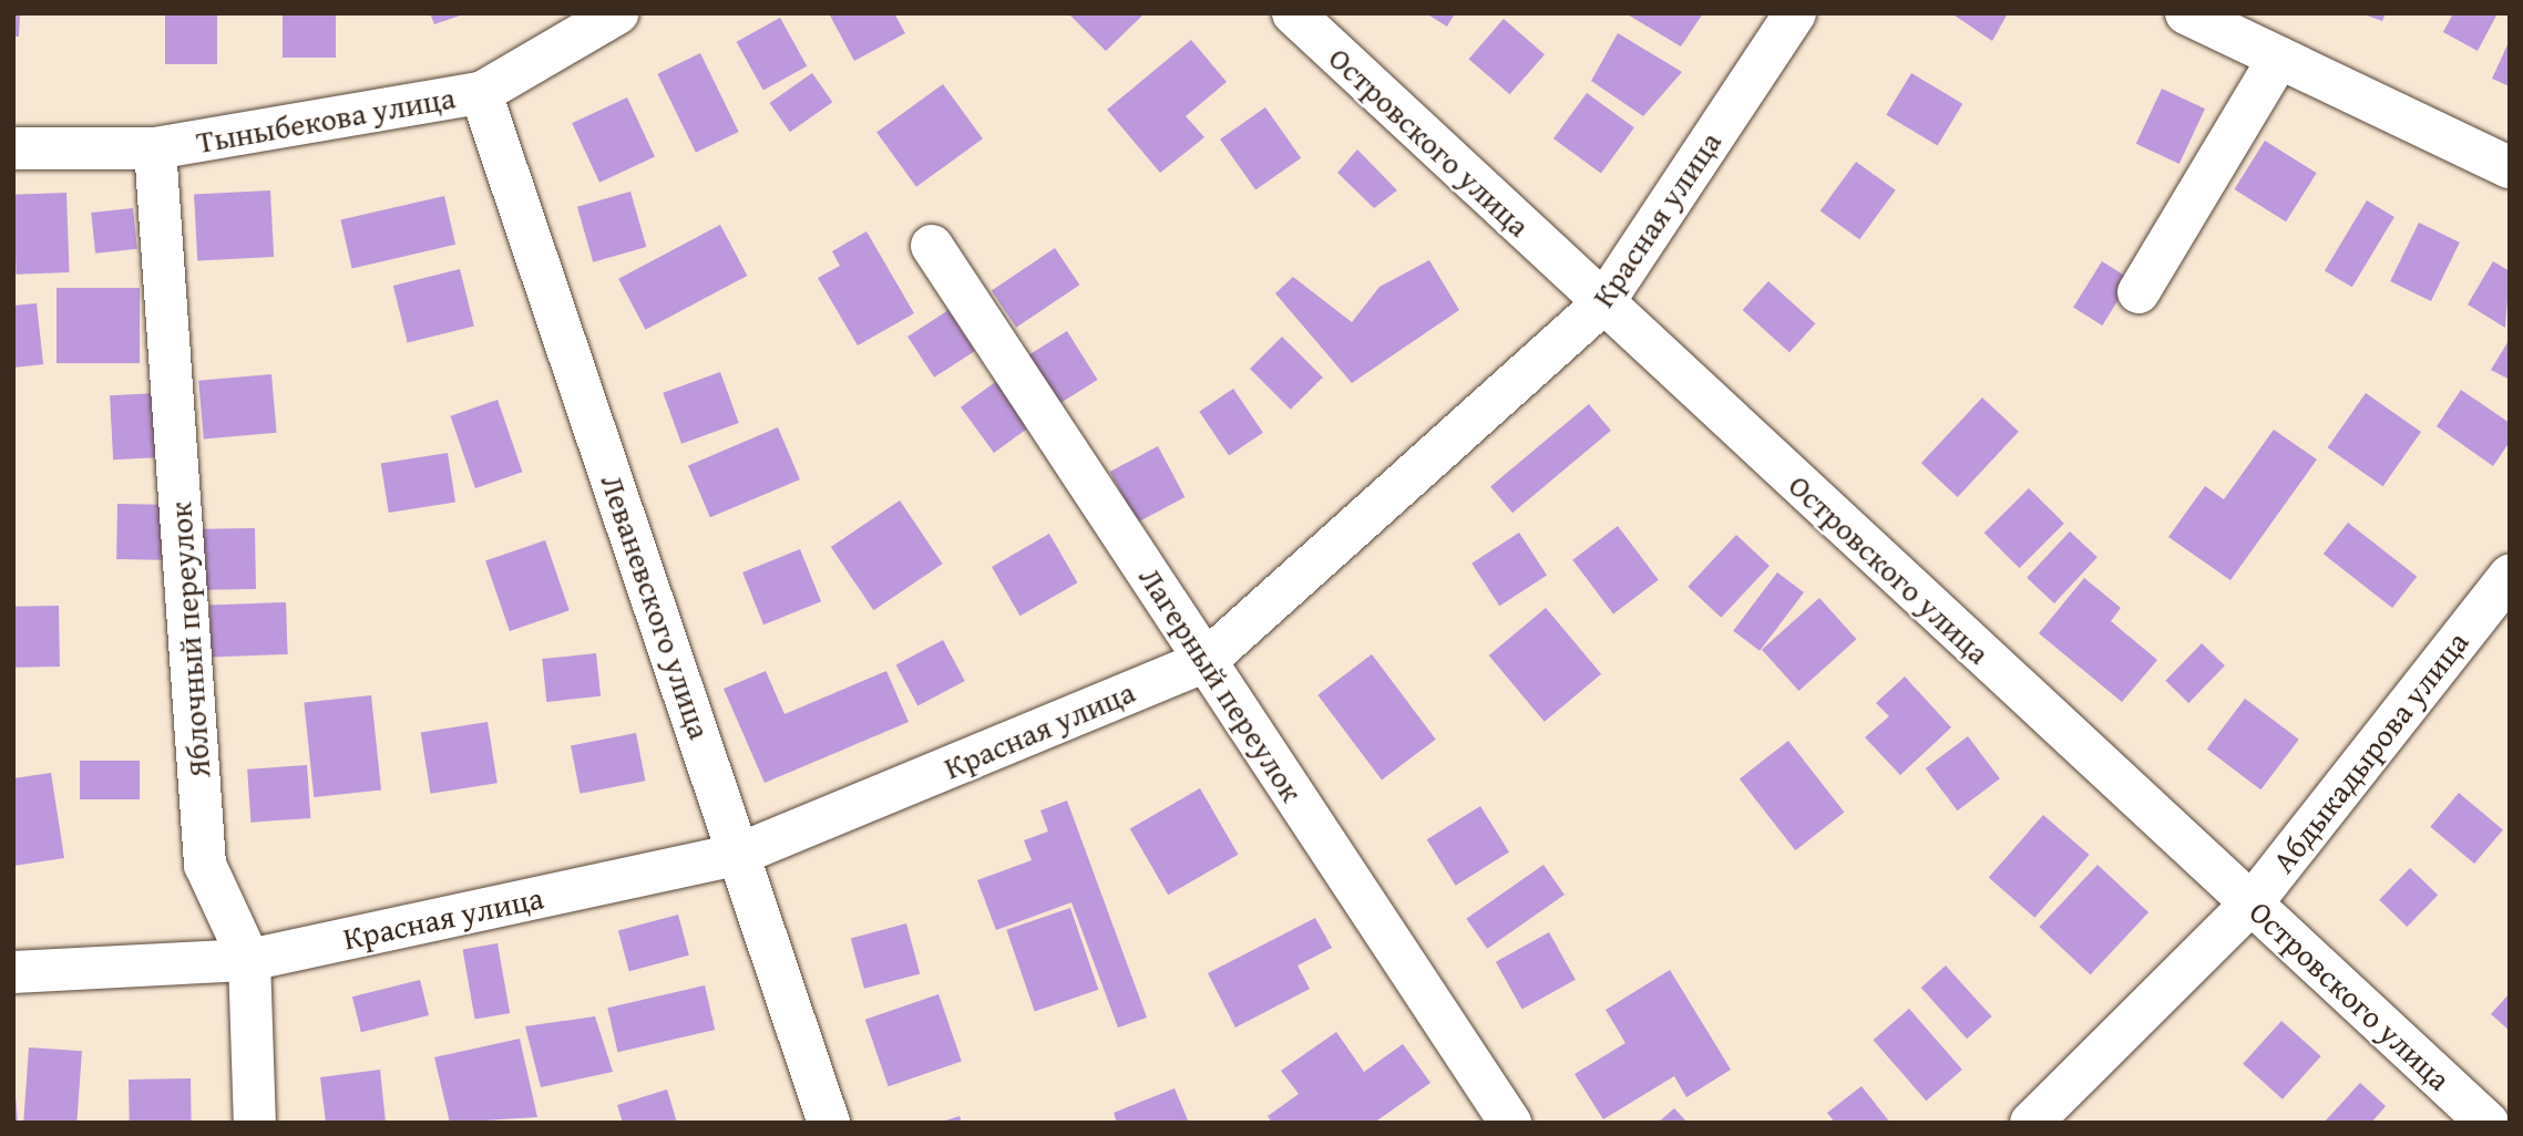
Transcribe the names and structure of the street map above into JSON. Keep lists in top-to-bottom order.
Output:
{
  "streets": {
    "street": [
      "Тыныбекова улица",
      "Островского улица",
      "Красная улица",
      "Леваневского улица",
      "Яблочный переулок",
      "Лагерный переулок",
      "Абдыкадырова улица"
    ]
  },
  "crossings": [
    ["Тыныбекова улица", "Леваневского улица"],
    ["Тыныбекова улица", "Яблочный переулок"],
    ["Островского улица", "Красная улица"],
    ["Островского улица", "Абдыкадырова улица"],
    ["Красная улица", "Леваневского улица"],
    ["Красная улица", "Яблочный переулок"],
    ["Красная улица", "Лагерный переулок"]
  ]
}
